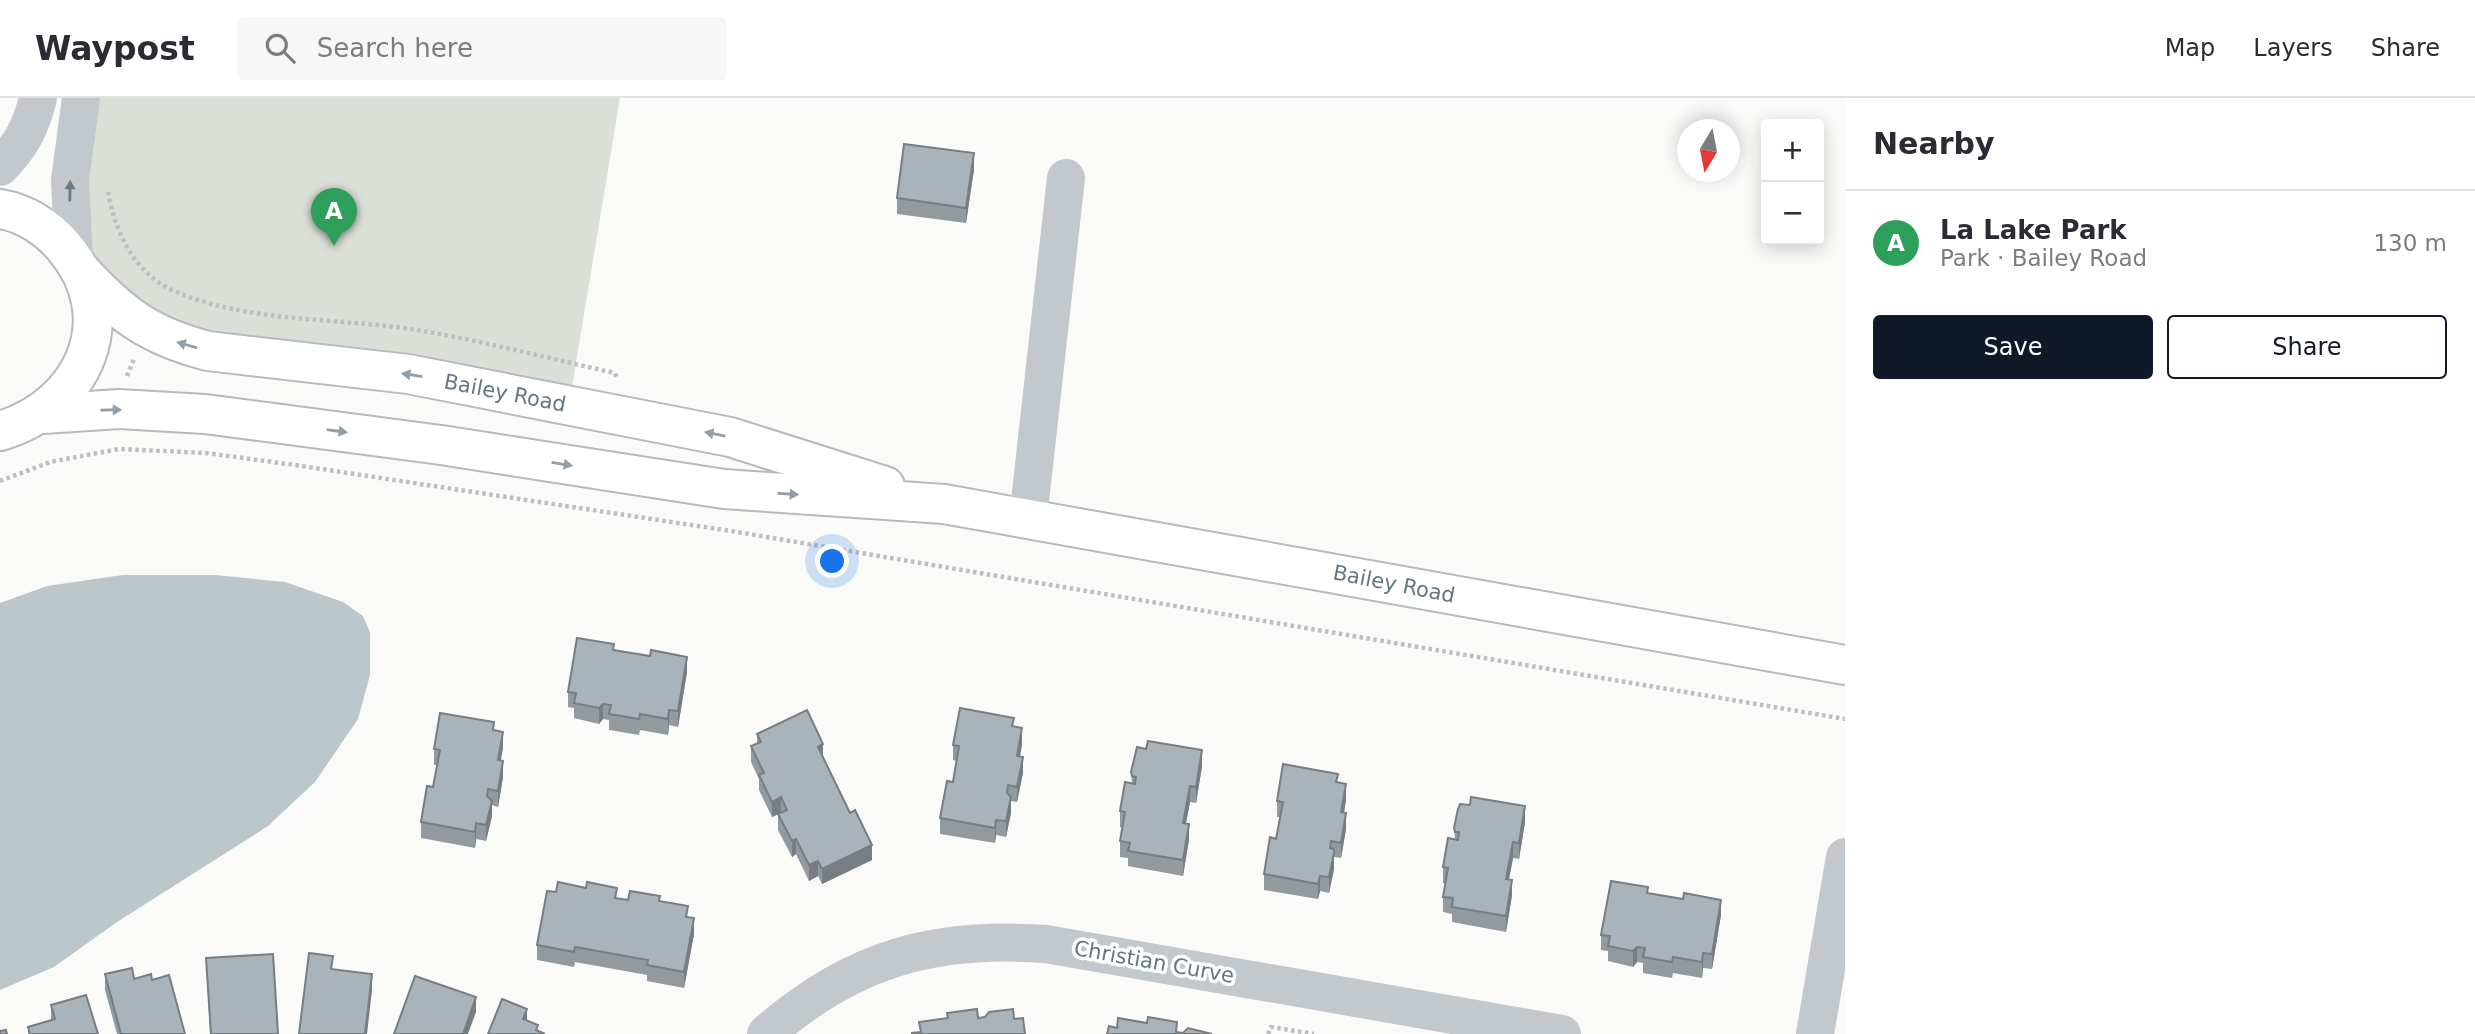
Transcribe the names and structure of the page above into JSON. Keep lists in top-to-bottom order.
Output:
{
  "streets": {
    "main road": ["Bailey Road"],
    "street": ["Christian Curve"]
  },
  "north": "bottom",
  "page": {
    "header": "Waypost",
    "search": "Search here",
    "nav": ["Map", "Layers", "Share"],
    "heading": "Nearby",
    "map_buttons": ["+", "−"],
    "pins": "A",
    "list": [
      {
        "mark": "A",
        "name": "La Lake Park",
        "note": "Park · Bailey Road",
        "value": "130 m"
      }
    ],
    "buttons": ["Save", "Share"]
  }
}
